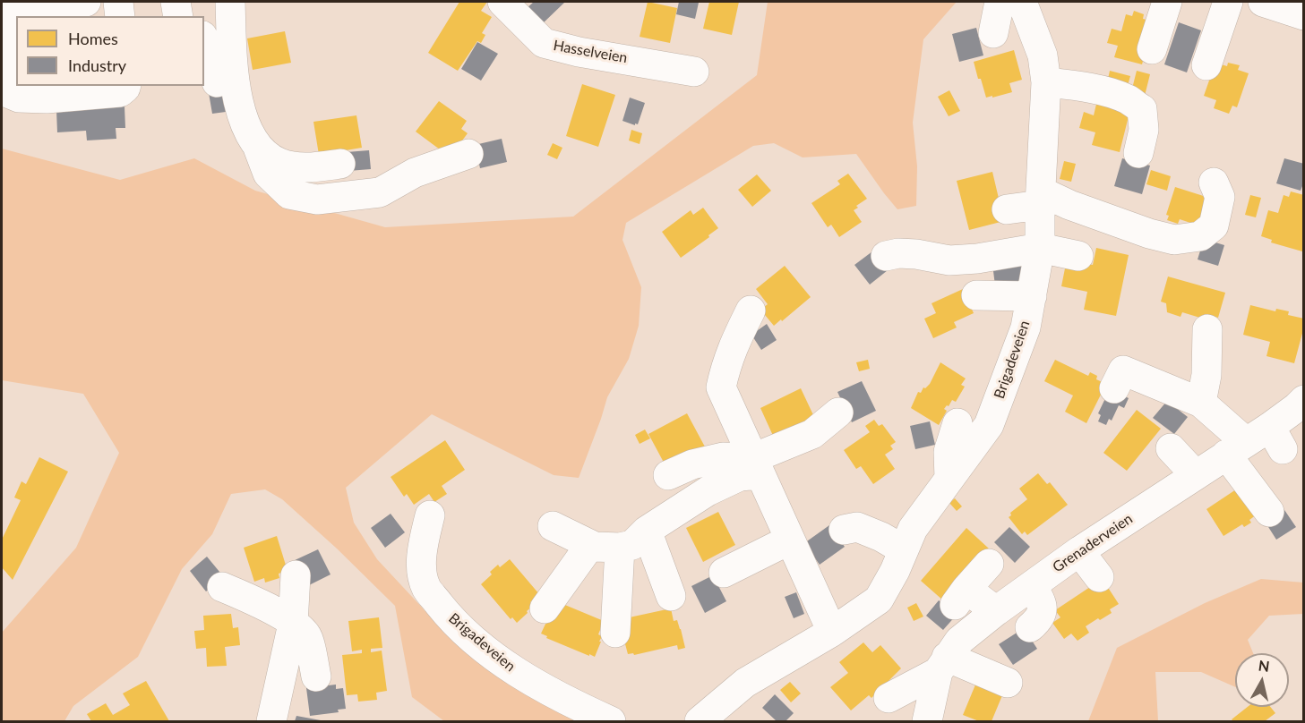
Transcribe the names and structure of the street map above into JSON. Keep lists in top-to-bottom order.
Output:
{
  "streets": {
    "street": ["Hasselveien", "Brigadeveien", "Grenaderveien"]
  },
  "legend": ["Homes", "Industry"],
  "north": "top"
}
